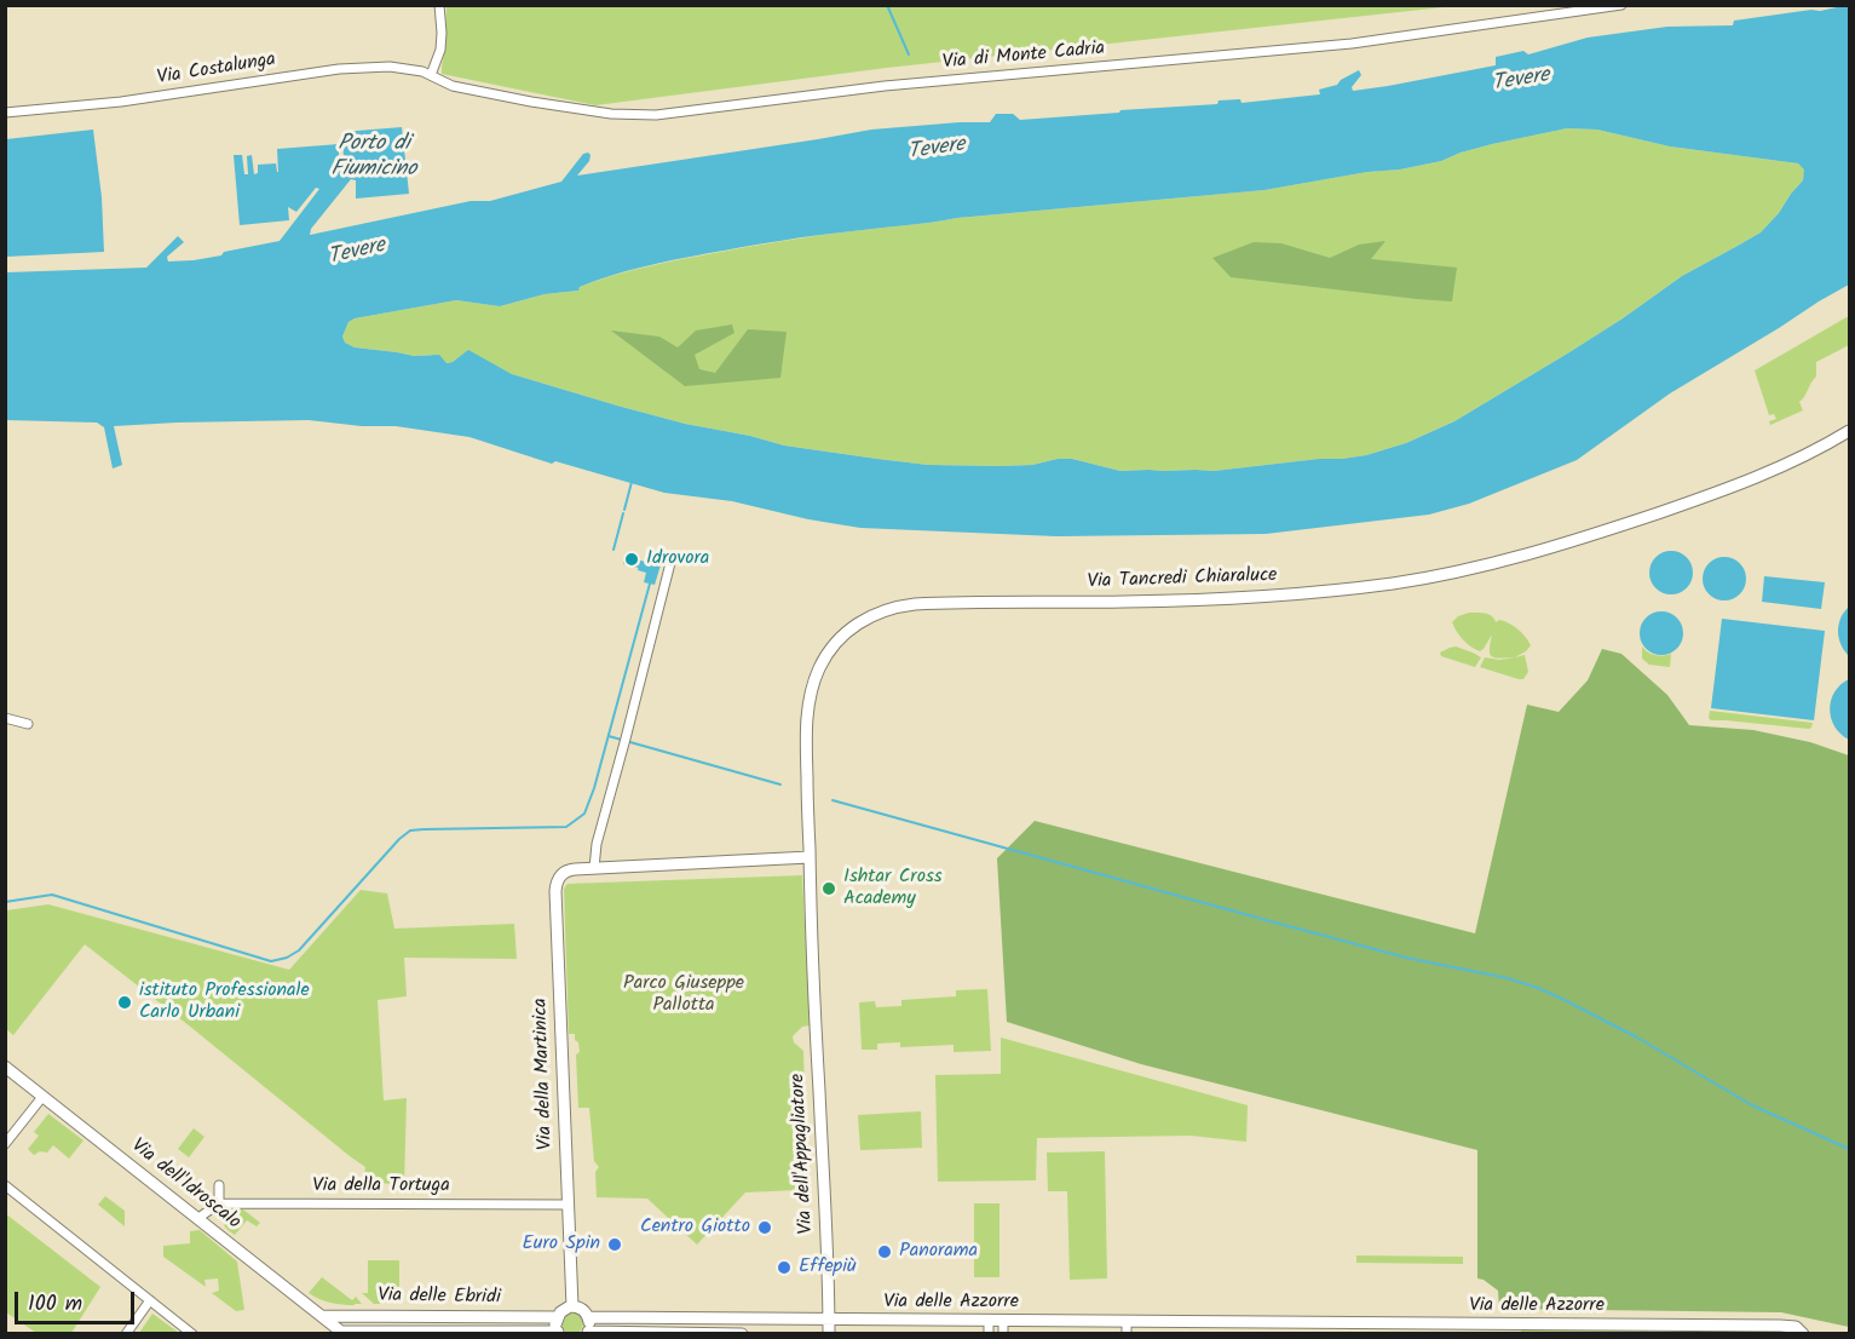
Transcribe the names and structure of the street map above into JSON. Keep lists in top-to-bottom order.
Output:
{
  "streets": {
    "street": [
      "Via di Monte Cadria",
      "Via Costalunga",
      "Via Tancredi Chiaraluce",
      "Via della Martinica",
      "Via dell'Appagliatore",
      "Via dell'Idroscalo",
      "Via della Tortuga",
      "Via delle Ebridi",
      "Via delle Azzorre"
    ]
  },
  "crossings": [
    ["Via di Monte Cadria", "Via Costalunga"],
    ["Via Tancredi Chiaraluce", "Via della Martinica"],
    ["Via Tancredi Chiaraluce", "Via dell'Appagliatore"],
    ["Via della Martinica", "Via della Tortuga"],
    ["Via dell'Appagliatore", "Via delle Azzorre"],
    ["Via dell'Idroscalo", "Via delle Ebridi"]
  ],
  "water": ["Tevere", "Porto di Fiumicino"],
  "parks": ["Parco Giuseppe Pallotta"],
  "places": [
    "Idrovora",
    "Ishtar Cross Academy",
    "istituto Professionale Carlo Urbani",
    "Centro Giotto",
    "Euro Spin",
    "Panorama",
    "Effepiù"
  ],
  "scale_bar": "100 m"
}
